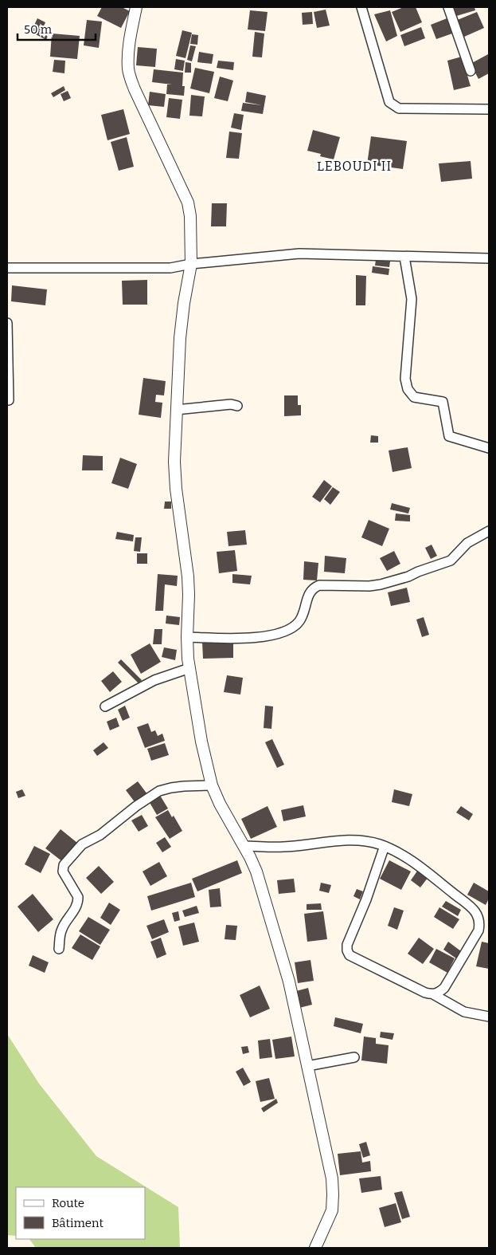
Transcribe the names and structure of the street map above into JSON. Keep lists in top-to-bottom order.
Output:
{
  "districts": ["LEBOUDI II"],
  "legend": ["Route", "Bâtiment"],
  "scale_bar": "50 m"
}
